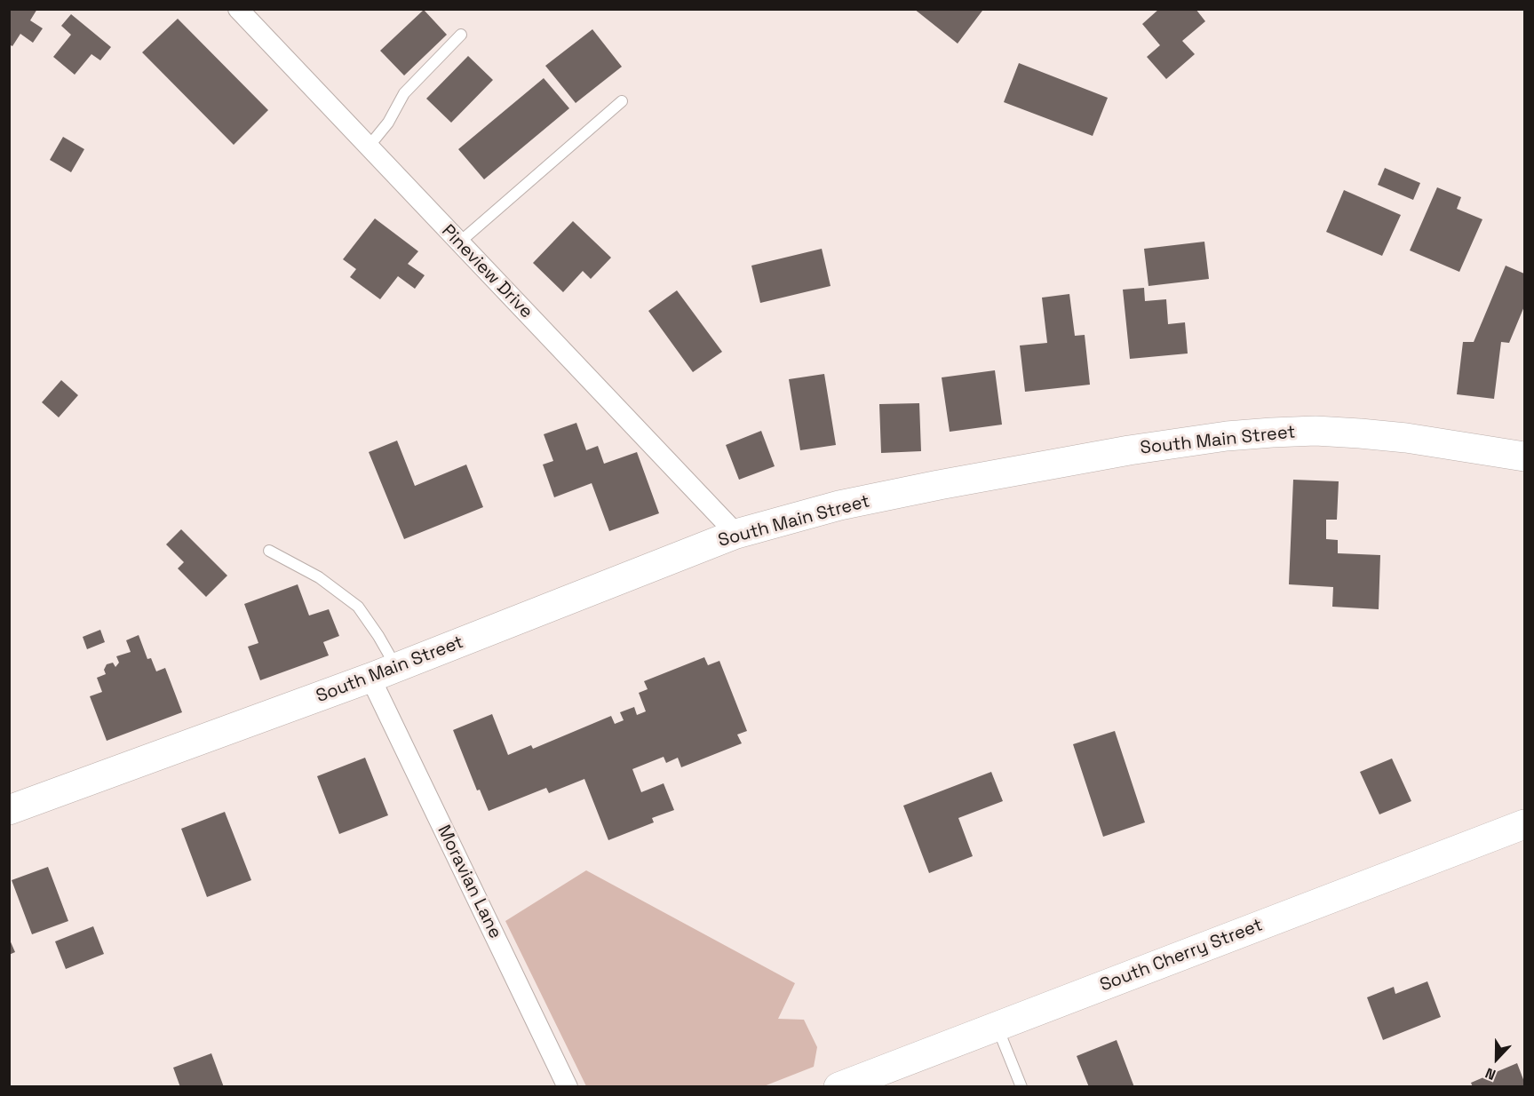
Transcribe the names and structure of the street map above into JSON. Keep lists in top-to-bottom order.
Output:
{
  "streets": {
    "main road": ["South Main Street", "South Cherry Street"],
    "street": ["Pineview Drive", "Moravian Lane"]
  },
  "crossings": [
    ["Pineview Drive", "South Main Street"],
    ["South Main Street", "Moravian Lane"]
  ],
  "north": "bottom"
}
